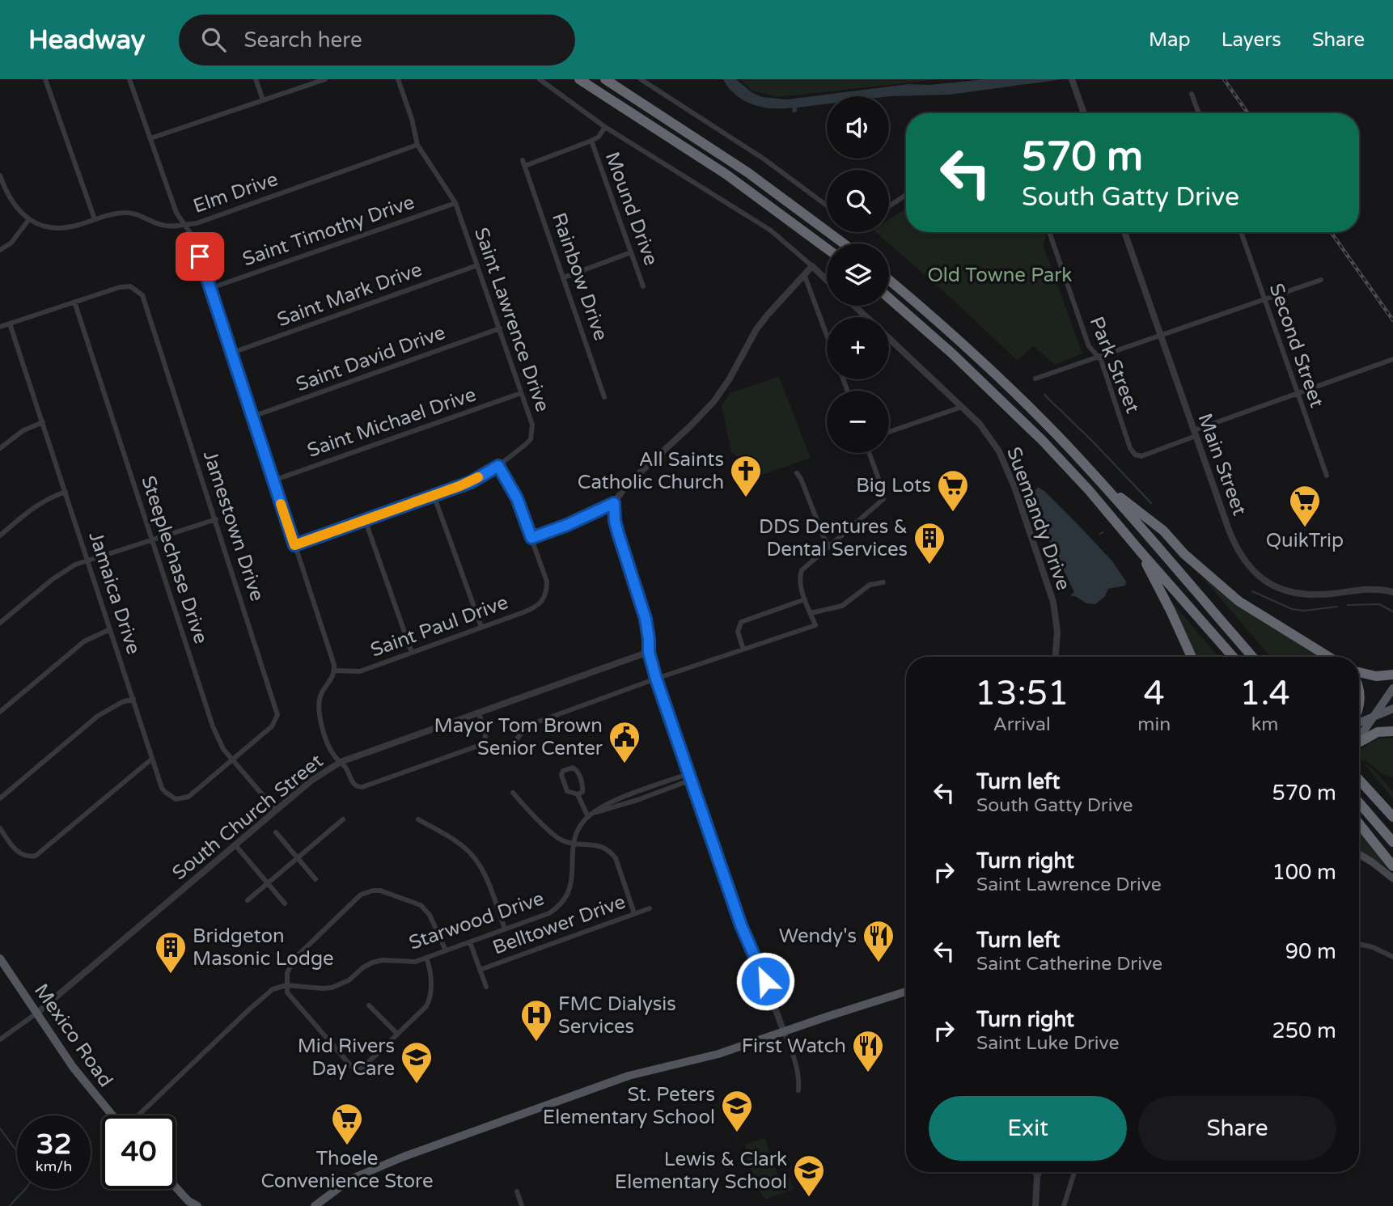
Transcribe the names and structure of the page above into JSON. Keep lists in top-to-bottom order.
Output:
{
  "streets": {
    "main road": ["Mexico Road"],
    "street": [
      "Elm Drive",
      "Mound Drive",
      "Saint Timothy Drive",
      "Rainbow Drive",
      "Saint Mark Drive",
      "Saint Lawrence Drive",
      "Second Street",
      "Saint David Drive",
      "Park Street",
      "Saint Michael Drive",
      "Main Street",
      "Suemandy Drive",
      "Jamestown Drive",
      "Steeplechase Drive",
      "Jamaica Drive",
      "Saint Paul Drive",
      "South Church Street",
      "Starwood Drive",
      "Belltower Drive"
    ]
  },
  "crossings": [
    ["Elm Drive", "Saint Lawrence Drive"],
    ["Saint Timothy Drive", "Saint Lawrence Drive"],
    ["Saint Mark Drive", "Saint Lawrence Drive"],
    ["Saint Lawrence Drive", "Saint David Drive"],
    ["Saint Lawrence Drive", "Saint Michael Drive"],
    ["Park Street", "Main Street"],
    ["Jamestown Drive", "Steeplechase Drive"],
    ["Jamestown Drive", "Jamaica Drive"],
    ["Steeplechase Drive", "Jamaica Drive"],
    ["Steeplechase Drive", "South Church Street"],
    ["South Church Street", "Mexico Road"]
  ],
  "parks": ["Old Towne Park"],
  "places": {
    "church": ["All Saints Catholic Church"],
    "supermarket": ["Big Lots", "QuikTrip", "Thoele Convenience Store"],
    "building": ["DDS Dentures & Dental Services", "Bridgeton Masonic Lodge"],
    "public building": ["Mayor Tom Brown Senior Center"],
    "restaurant": ["Wendy's", "First Watch"],
    "hospital": ["FMC Dialysis Services"],
    "school or university": ["Mid Rivers Day Care", "St. Peters Elementary School", "Lewis & Clark Elementary School"]
  },
  "page": {
    "header": "Headway",
    "search": "Search here",
    "nav": ["Map", "Layers", "Share"],
    "map_buttons": ["+", "−"],
    "turn": ["570 m", "South Gatty Drive"],
    "eta": [
      "13:51",
      "Arrival",
      "4",
      "min",
      "1.4",
      "km"
    ],
    "list": [
      {
        "name": "Turn left",
        "note": "South Gatty Drive",
        "value": "570 m"
      },
      {
        "name": "Turn right",
        "note": "Saint Lawrence Drive",
        "value": "100 m"
      },
      {
        "name": "Turn left",
        "note": "Saint Catherine Drive",
        "value": "90 m"
      },
      {
        "name": "Turn right",
        "note": "Saint Luke Drive",
        "value": "250 m"
      }
    ],
    "buttons": ["Exit", "Share"],
    "speed": "32 km/h",
    "limit": "40"
  }
}
